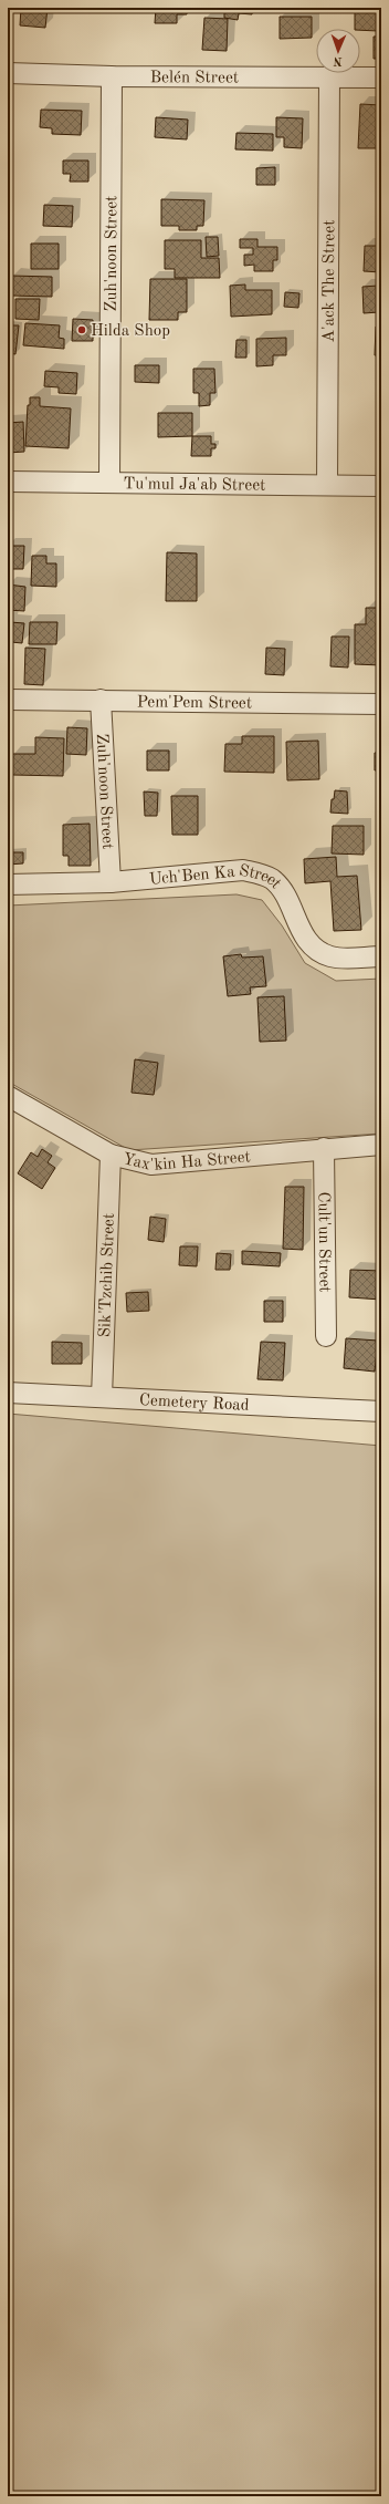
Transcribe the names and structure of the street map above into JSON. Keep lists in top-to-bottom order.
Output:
{
  "streets": {
    "street": [
      "Belén Street",
      "Zuh'noon Street",
      "A'ack The Street",
      "Tu'mul Ja'ab Street",
      "Pem'Pem Street",
      "Uch'Ben Ka Street",
      "Yax'kin Ha Street",
      "Cult'un Street",
      "Sik'Tzchib Street",
      "Cemetery Road"
    ]
  },
  "crossings": [
    ["Belén Street", "Zuh'noon Street"],
    ["Belén Street", "A'ack The Street"],
    ["Zuh'noon Street", "Tu'mul Ja'ab Street"],
    ["Zuh'noon Street", "Pem'Pem Street"],
    ["Zuh'noon Street", "Uch'Ben Ka Street"],
    ["A'ack The Street", "Tu'mul Ja'ab Street"],
    ["Yax'kin Ha Street", "Cult'un Street"],
    ["Yax'kin Ha Street", "Sik'Tzchib Street"],
    ["Sik'Tzchib Street", "Cemetery Road"]
  ],
  "places": ["Hilda Shop"],
  "north": "bottom"
}
